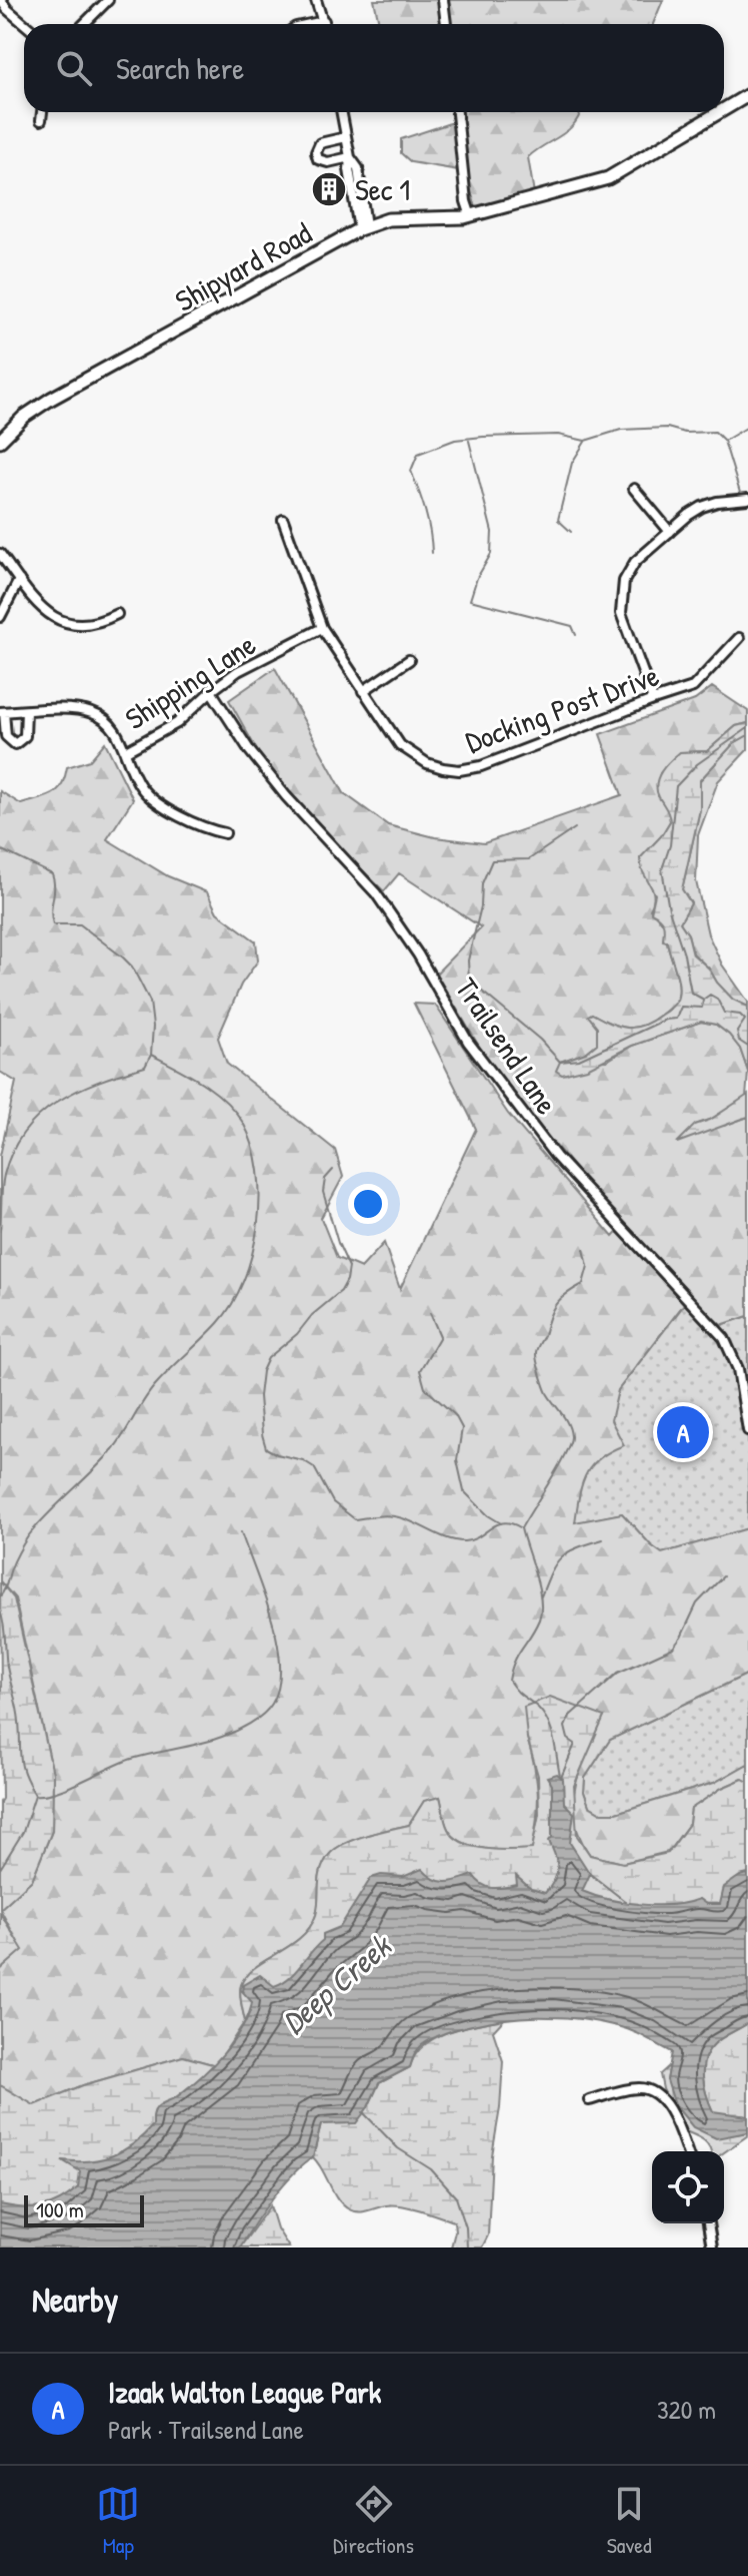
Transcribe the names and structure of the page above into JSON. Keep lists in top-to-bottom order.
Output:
{
  "streets": {
    "street": [
      "Shipyard Road",
      "Shipping Lane",
      "Docking Post Drive",
      "Trailsend Lane"
    ]
  },
  "crossings": [
    ["Shipping Lane", "Docking Post Drive"],
    ["Shipping Lane", "Trailsend Lane"]
  ],
  "water": ["Deep Creek"],
  "places": {
    "building": ["Sec 1"]
  },
  "scale_bar": "100 m",
  "page": {
    "search": "Search here",
    "pins": "A",
    "scale": "100 m",
    "heading": "Nearby",
    "list": [
      {
        "mark": "A",
        "name": "Izaak Walton League Park",
        "note": "Park · Trailsend Lane",
        "value": "320 m"
      }
    ],
    "nav": ["Map", "Directions", "Saved"]
  }
}
